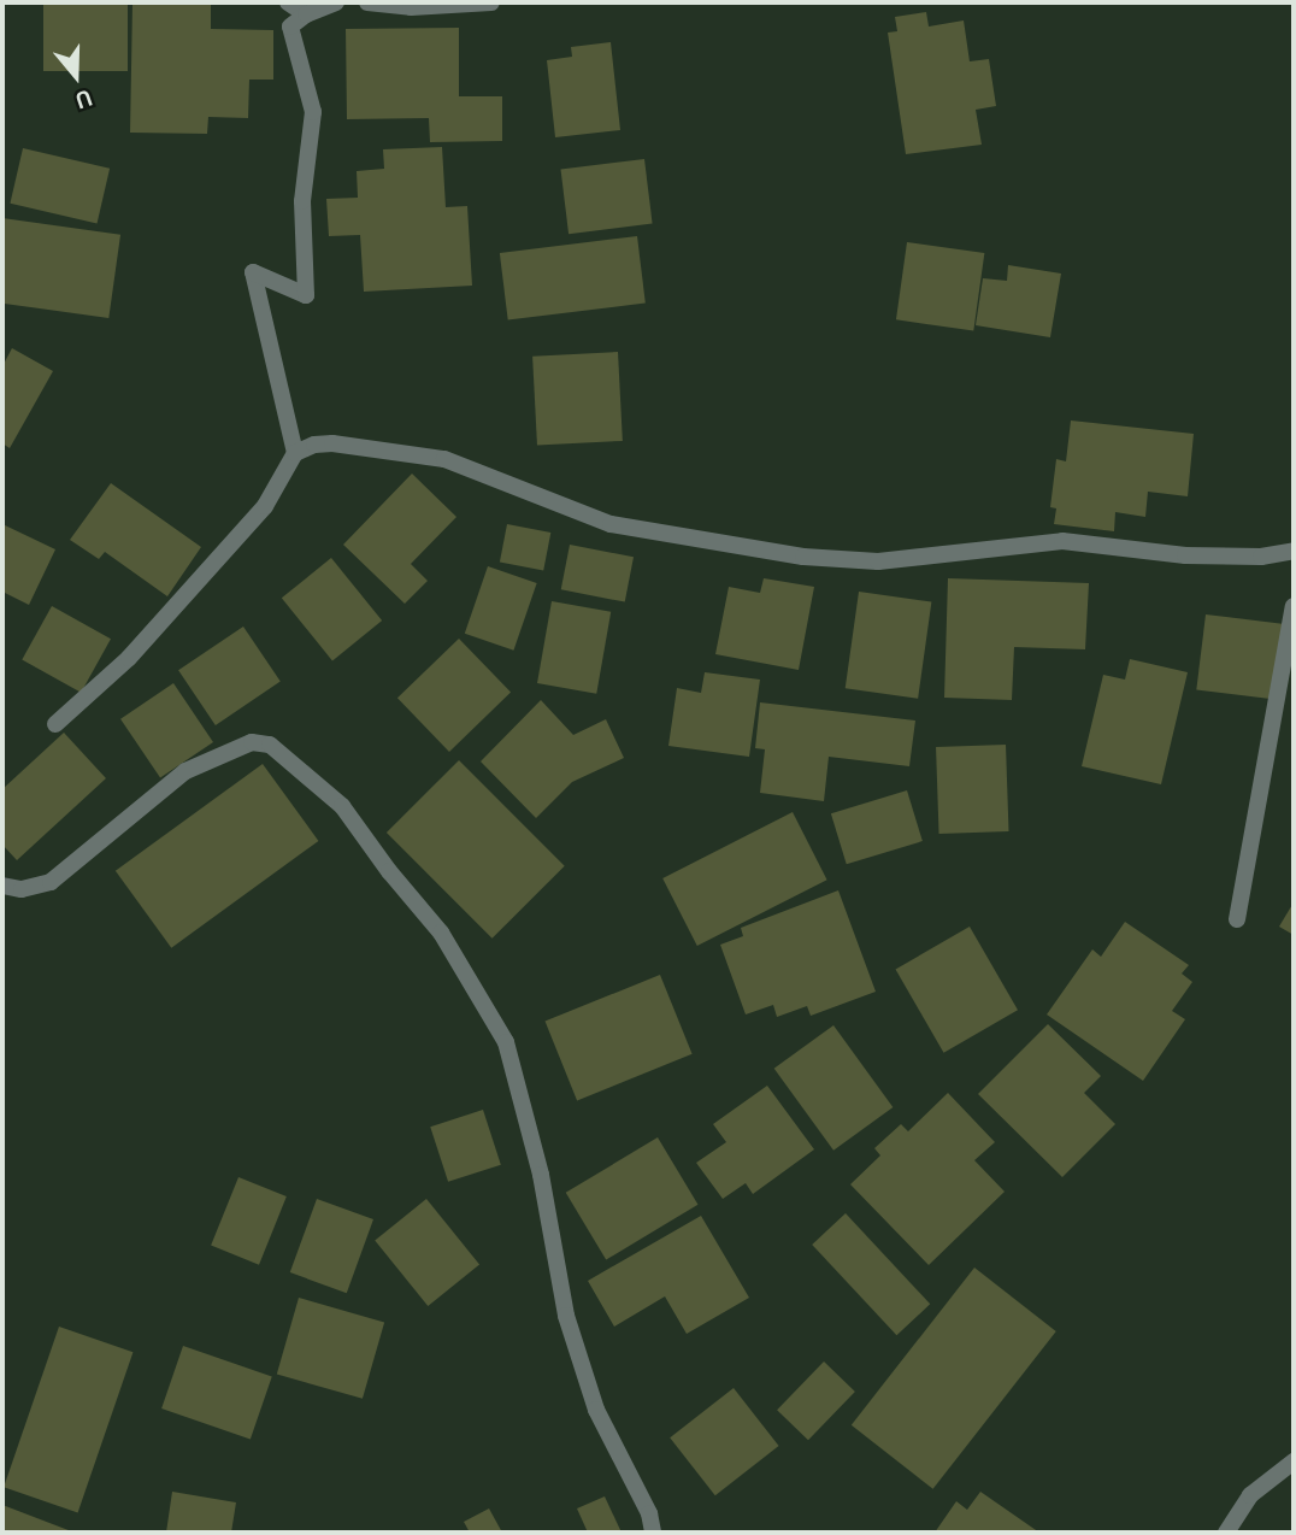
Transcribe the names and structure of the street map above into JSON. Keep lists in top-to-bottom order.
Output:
{
  "north": "bottom"
}
